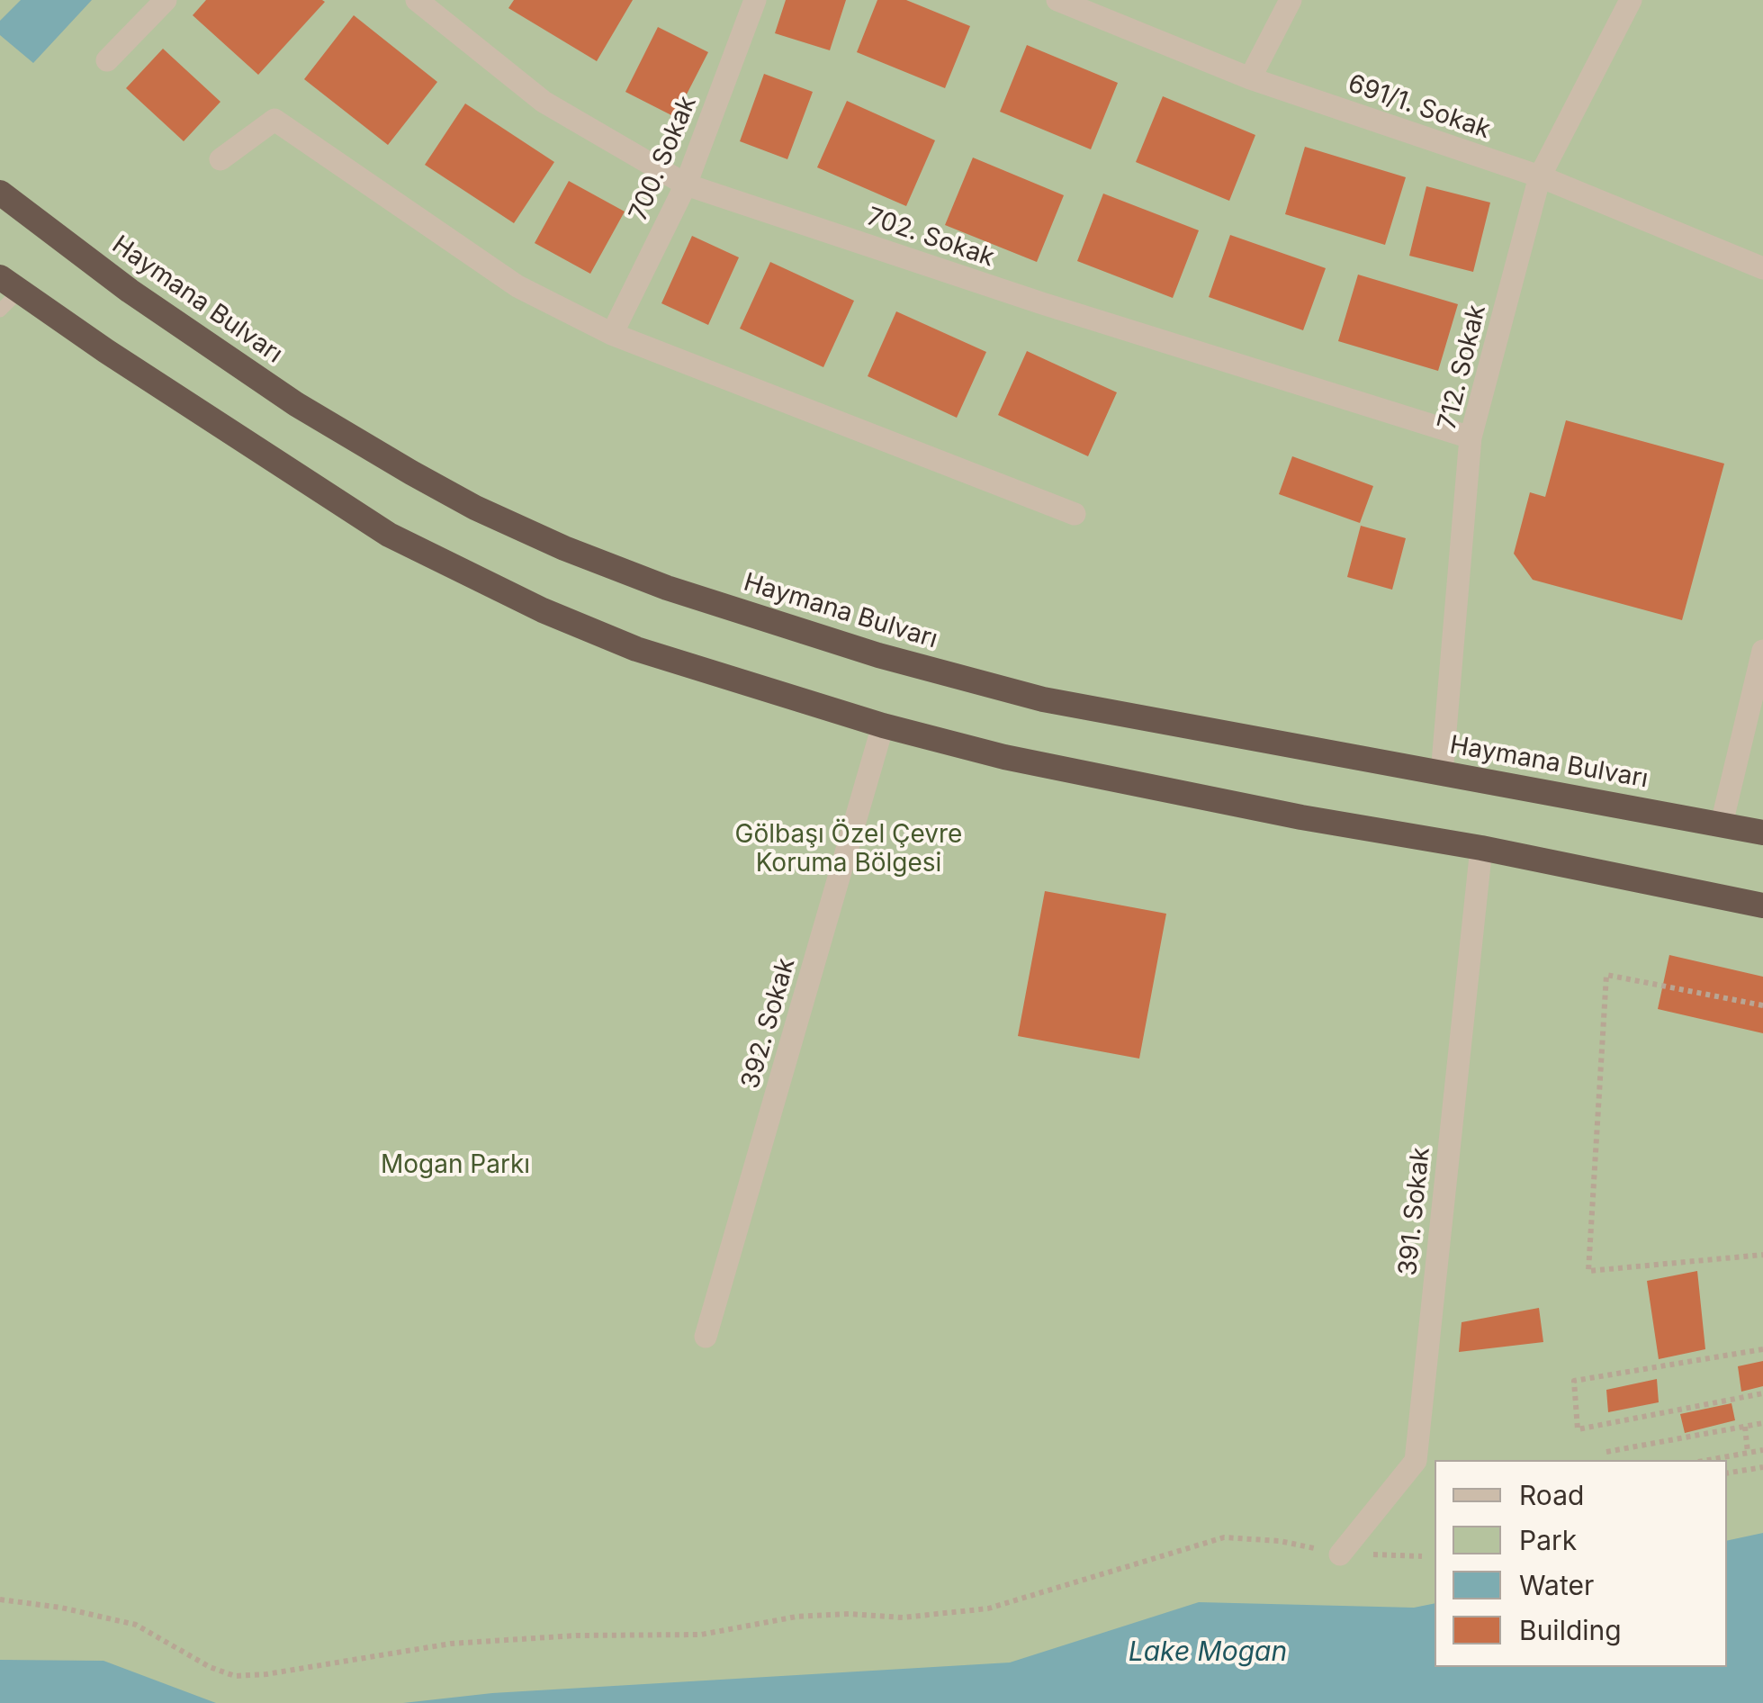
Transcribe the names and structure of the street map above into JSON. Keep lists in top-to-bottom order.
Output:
{
  "streets": {
    "highway": ["Haymana Bulvarı"],
    "street": [
      "691/1. Sokak",
      "700. Sokak",
      "702. Sokak",
      "712. Sokak",
      "392. Sokak",
      "391. Sokak"
    ]
  },
  "crossings": [
    ["691/1. Sokak", "712. Sokak"],
    ["700. Sokak", "702. Sokak"],
    ["702. Sokak", "712. Sokak"],
    ["Haymana Bulvarı", "712. Sokak"]
  ],
  "water": ["Lake Mogan"],
  "parks": ["Gölbaşı Özel Çevre Koruma Bölgesi", "Mogan Parkı"],
  "legend": [
    "Road",
    "Park",
    "Water",
    "Building"
  ]
}
